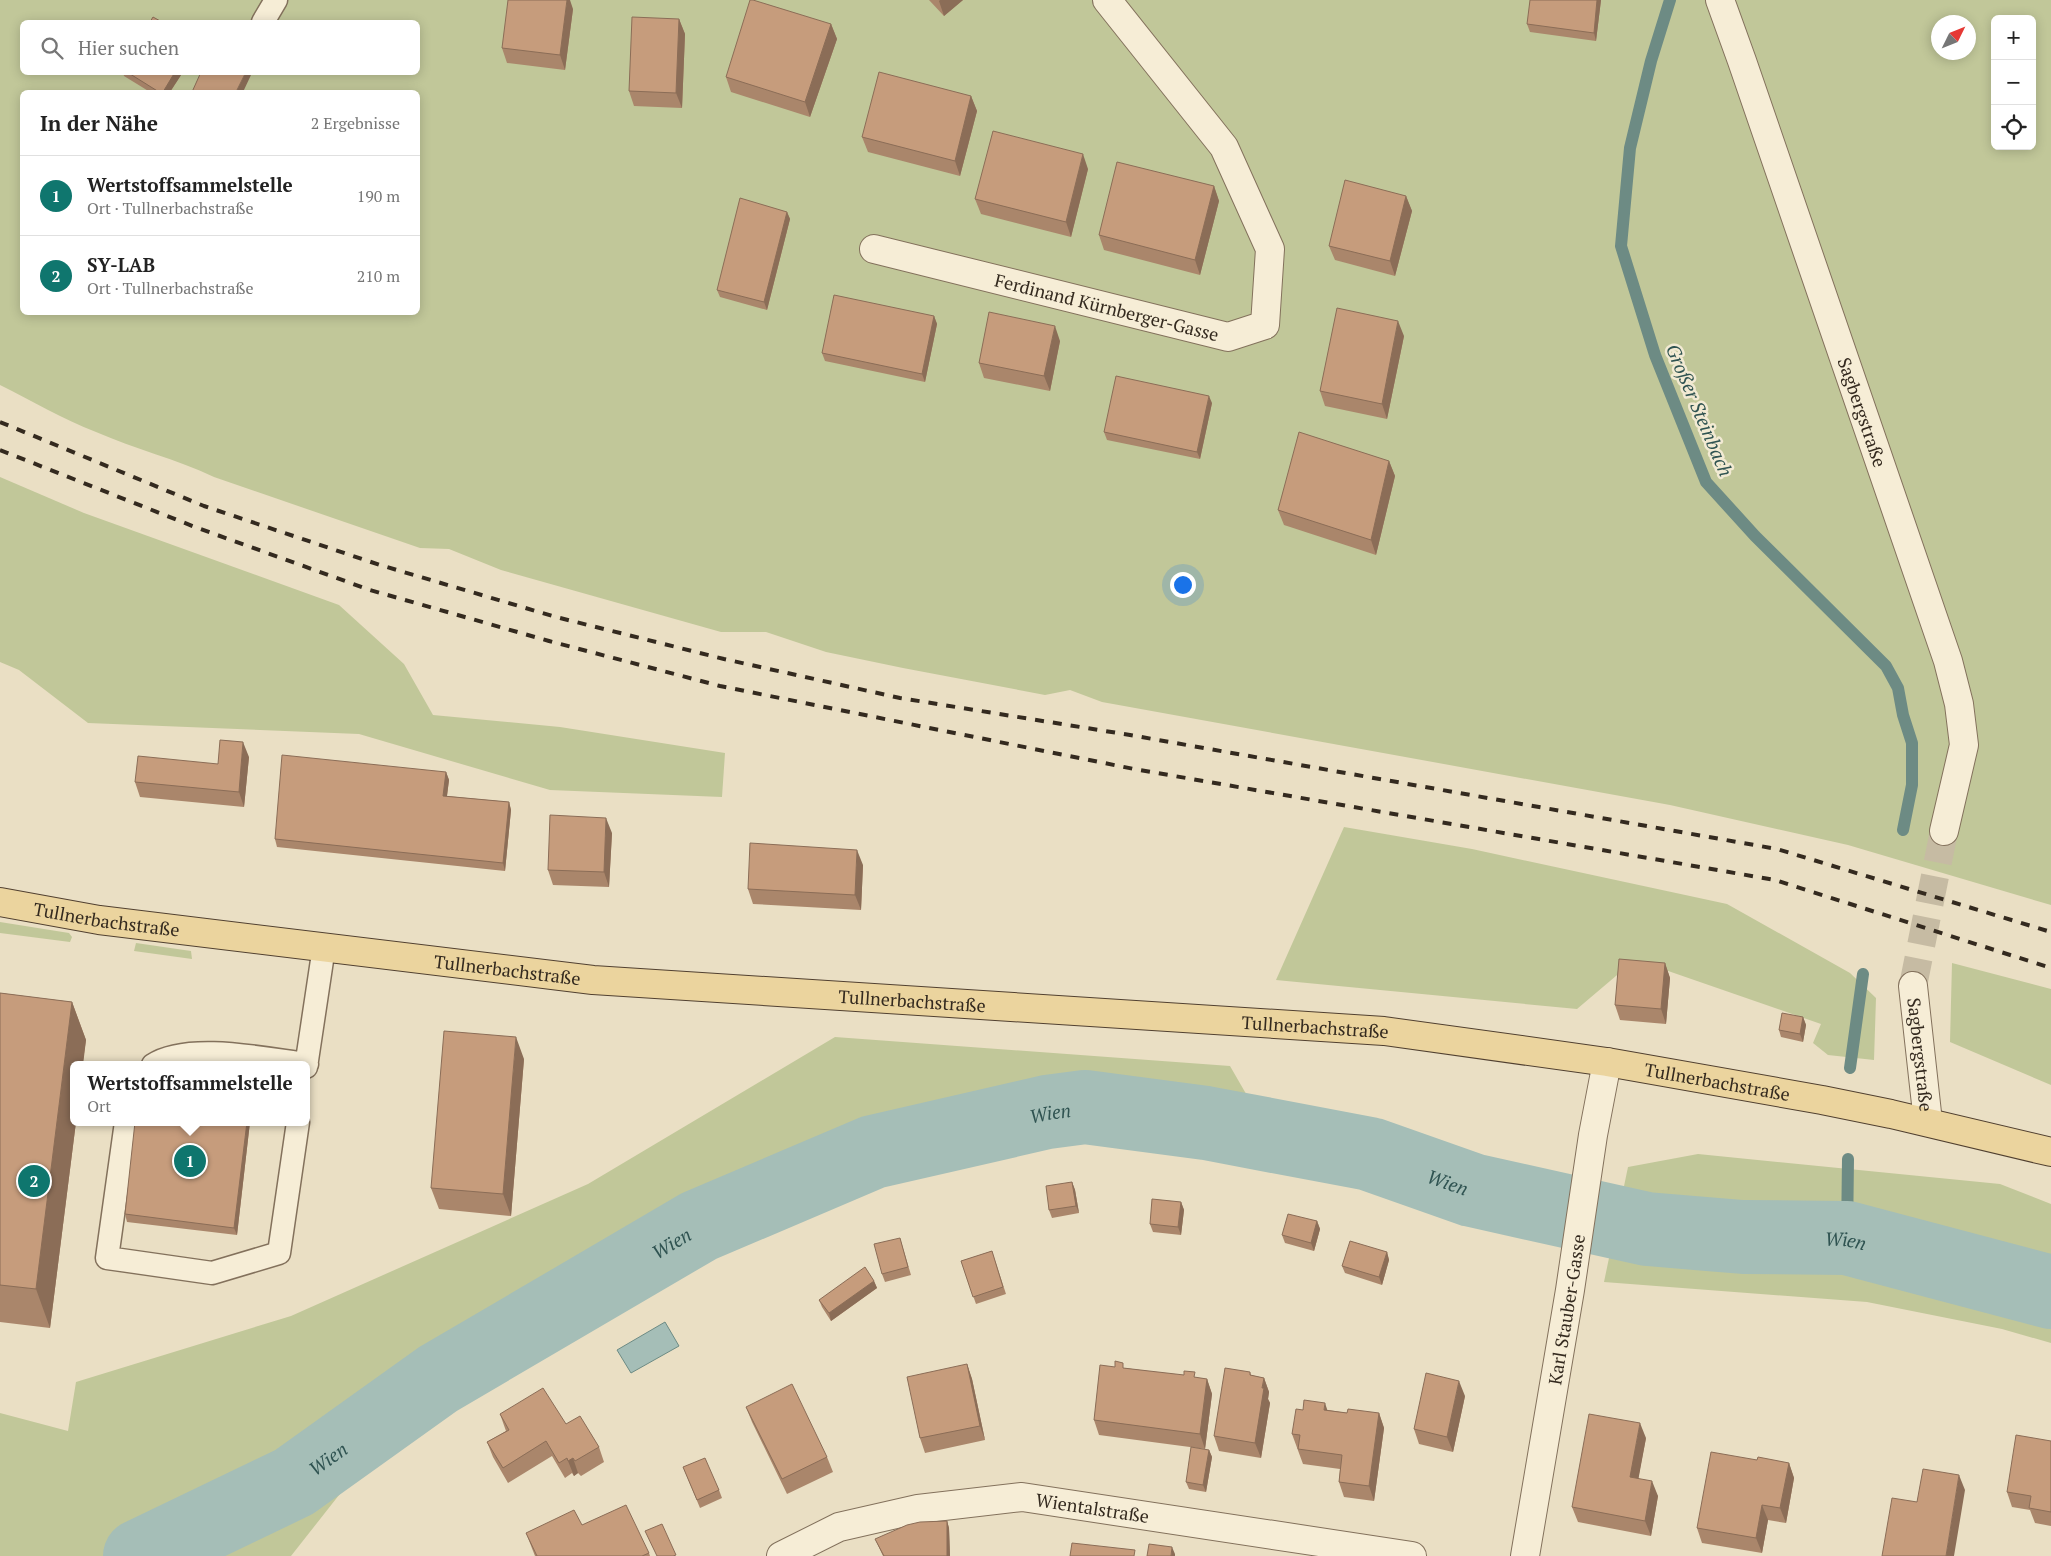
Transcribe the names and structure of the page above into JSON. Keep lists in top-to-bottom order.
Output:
{
  "streets": {
    "main road": ["Tullnerbachstraße"],
    "street": [
      "Ferdinand Kürnberger-Gasse",
      "Sagbergstraße",
      "Karl Stauber-Gasse",
      "Wientalstraße"
    ]
  },
  "crossings": [
    ["Sagbergstraße", "Tullnerbachstraße"],
    ["Tullnerbachstraße", "Karl Stauber-Gasse"]
  ],
  "water": ["Großer Steinbach", "Wien"],
  "north": "top right",
  "page": {
    "map_buttons": ["+", "−"],
    "search": "Hier suchen",
    "heading": ["In der Nähe", "2 Ergebnisse"],
    "list": [
      {
        "mark": "1",
        "name": "Wertstoffsammelstelle",
        "note": "Ort · Tullnerbachstraße",
        "value": "190 m"
      },
      {
        "mark": "2",
        "name": "SY-LAB",
        "note": "Ort · Tullnerbachstraße",
        "value": "210 m"
      }
    ],
    "popup": ["Wertstoffsammelstelle", "Ort"],
    "pins": ["1", "2"]
  }
}
